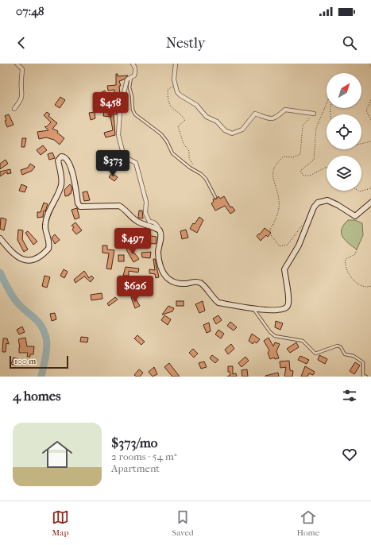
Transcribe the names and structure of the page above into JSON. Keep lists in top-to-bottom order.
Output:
{
  "scale_bar": "100 m",
  "north": "top right",
  "page": {
    "status": "07:48",
    "header": "Nestly",
    "price": [
      "$458",
      "$373",
      "$497",
      "$626"
    ],
    "scale": "100 m",
    "heading": "4 homes",
    "list": [
      {
        "name": "$373/mo",
        "note": "2 rooms · 54 m² · Apartment"
      }
    ],
    "tabs": ["Map", "Saved", "Home"]
  }
}
